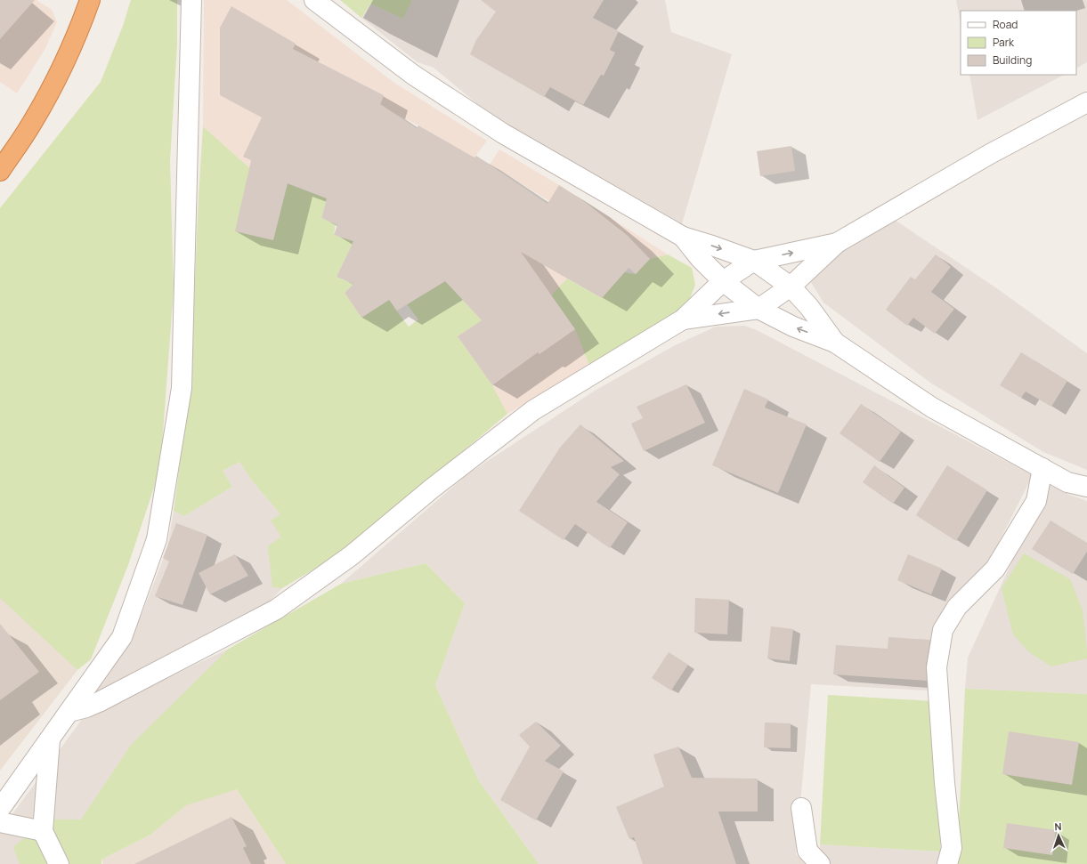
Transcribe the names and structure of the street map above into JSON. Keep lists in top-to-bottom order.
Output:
{
  "legend": ["Road", "Park", "Building"],
  "north": "top"
}
